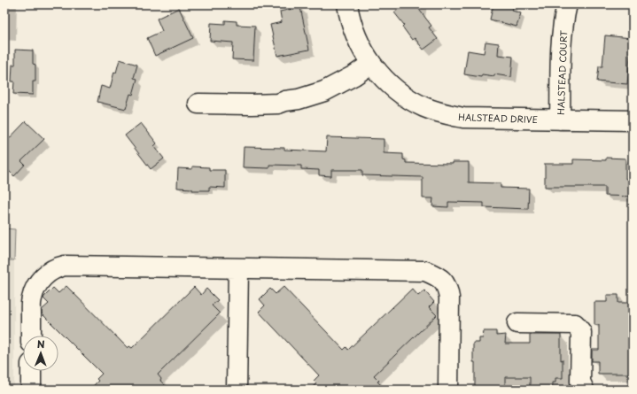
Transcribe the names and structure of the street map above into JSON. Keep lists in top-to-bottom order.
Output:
{
  "streets": {
    "street": ["HALSTEAD COURT", "HALSTEAD DRIVE"]
  },
  "crossings": [
    ["HALSTEAD COURT", "HALSTEAD DRIVE"]
  ],
  "north": "top"
}
